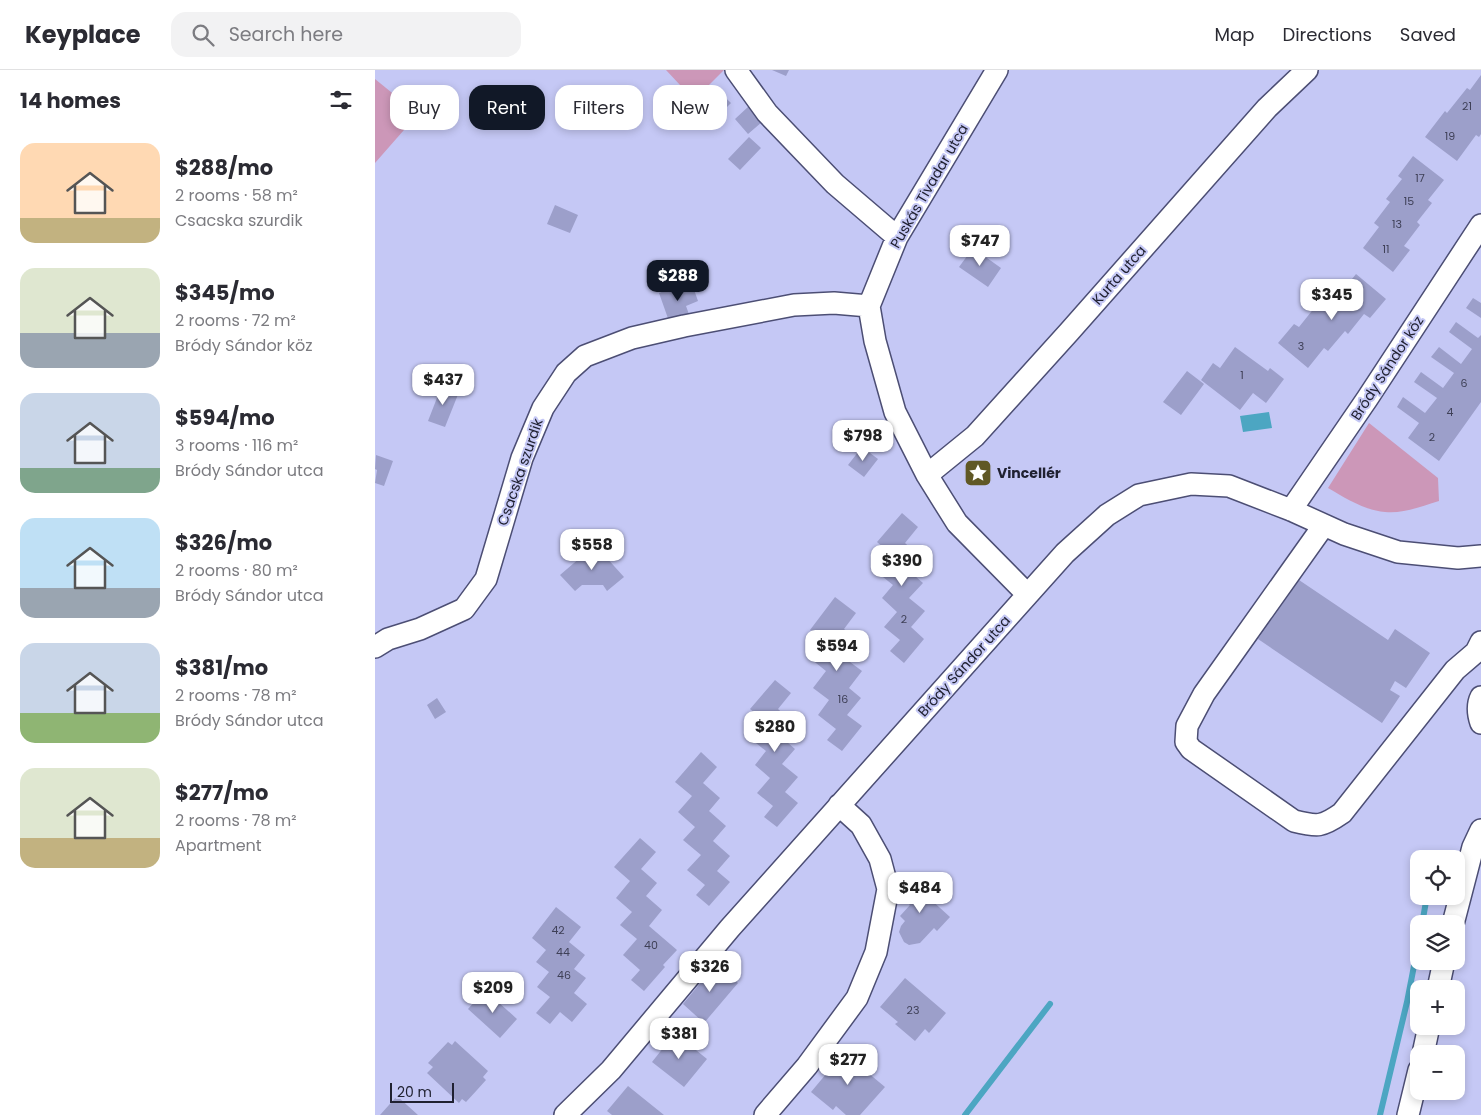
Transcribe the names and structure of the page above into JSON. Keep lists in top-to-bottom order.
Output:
{
  "streets": {
    "street": [
      "Puskás Tivadar utca",
      "Kurta utca",
      "Bródy Sándor köz",
      "Csacska szurdik",
      "Bródy Sándor utca"
    ]
  },
  "crossings": [
    ["Puskás Tivadar utca", "Csacska szurdik"],
    ["Bródy Sándor köz", "Bródy Sándor utca"]
  ],
  "places": {
    "place": ["Vincellér"]
  },
  "house_numbers": [
    "21",
    "19",
    "17",
    "15",
    "13",
    "11",
    "3",
    "1",
    "6",
    "4",
    "2",
    "2",
    "16",
    "42",
    "40",
    "44",
    "46",
    "23"
  ],
  "scale_bar": "20 m",
  "page": {
    "header": "Keyplace",
    "search": "Search here",
    "nav": ["Map", "Directions", "Saved"],
    "heading": "14 homes",
    "chip": [
      "Buy",
      "Rent",
      "Filters",
      "New"
    ],
    "list": [
      {
        "name": "$288/mo",
        "note": "2 rooms · 58 m² · Csacska szurdik"
      },
      {
        "name": "$345/mo",
        "note": "2 rooms · 72 m² · Bródy Sándor köz"
      },
      {
        "name": "$594/mo",
        "note": "3 rooms · 116 m² · Bródy Sándor utca"
      },
      {
        "name": "$326/mo",
        "note": "2 rooms · 80 m² · Bródy Sándor utca"
      },
      {
        "name": "$381/mo",
        "note": "2 rooms · 78 m² · Bródy Sándor utca"
      },
      {
        "name": "$277/mo",
        "note": "2 rooms · 78 m² · Apartment"
      }
    ],
    "price": [
      "$747",
      "$288",
      "$345",
      "$437",
      "$798",
      "$558",
      "$390",
      "$594",
      "$280",
      "$484",
      "$326",
      "$209",
      "$381",
      "$277"
    ],
    "map_buttons": ["+", "−"],
    "scale": "20 m"
  }
}
